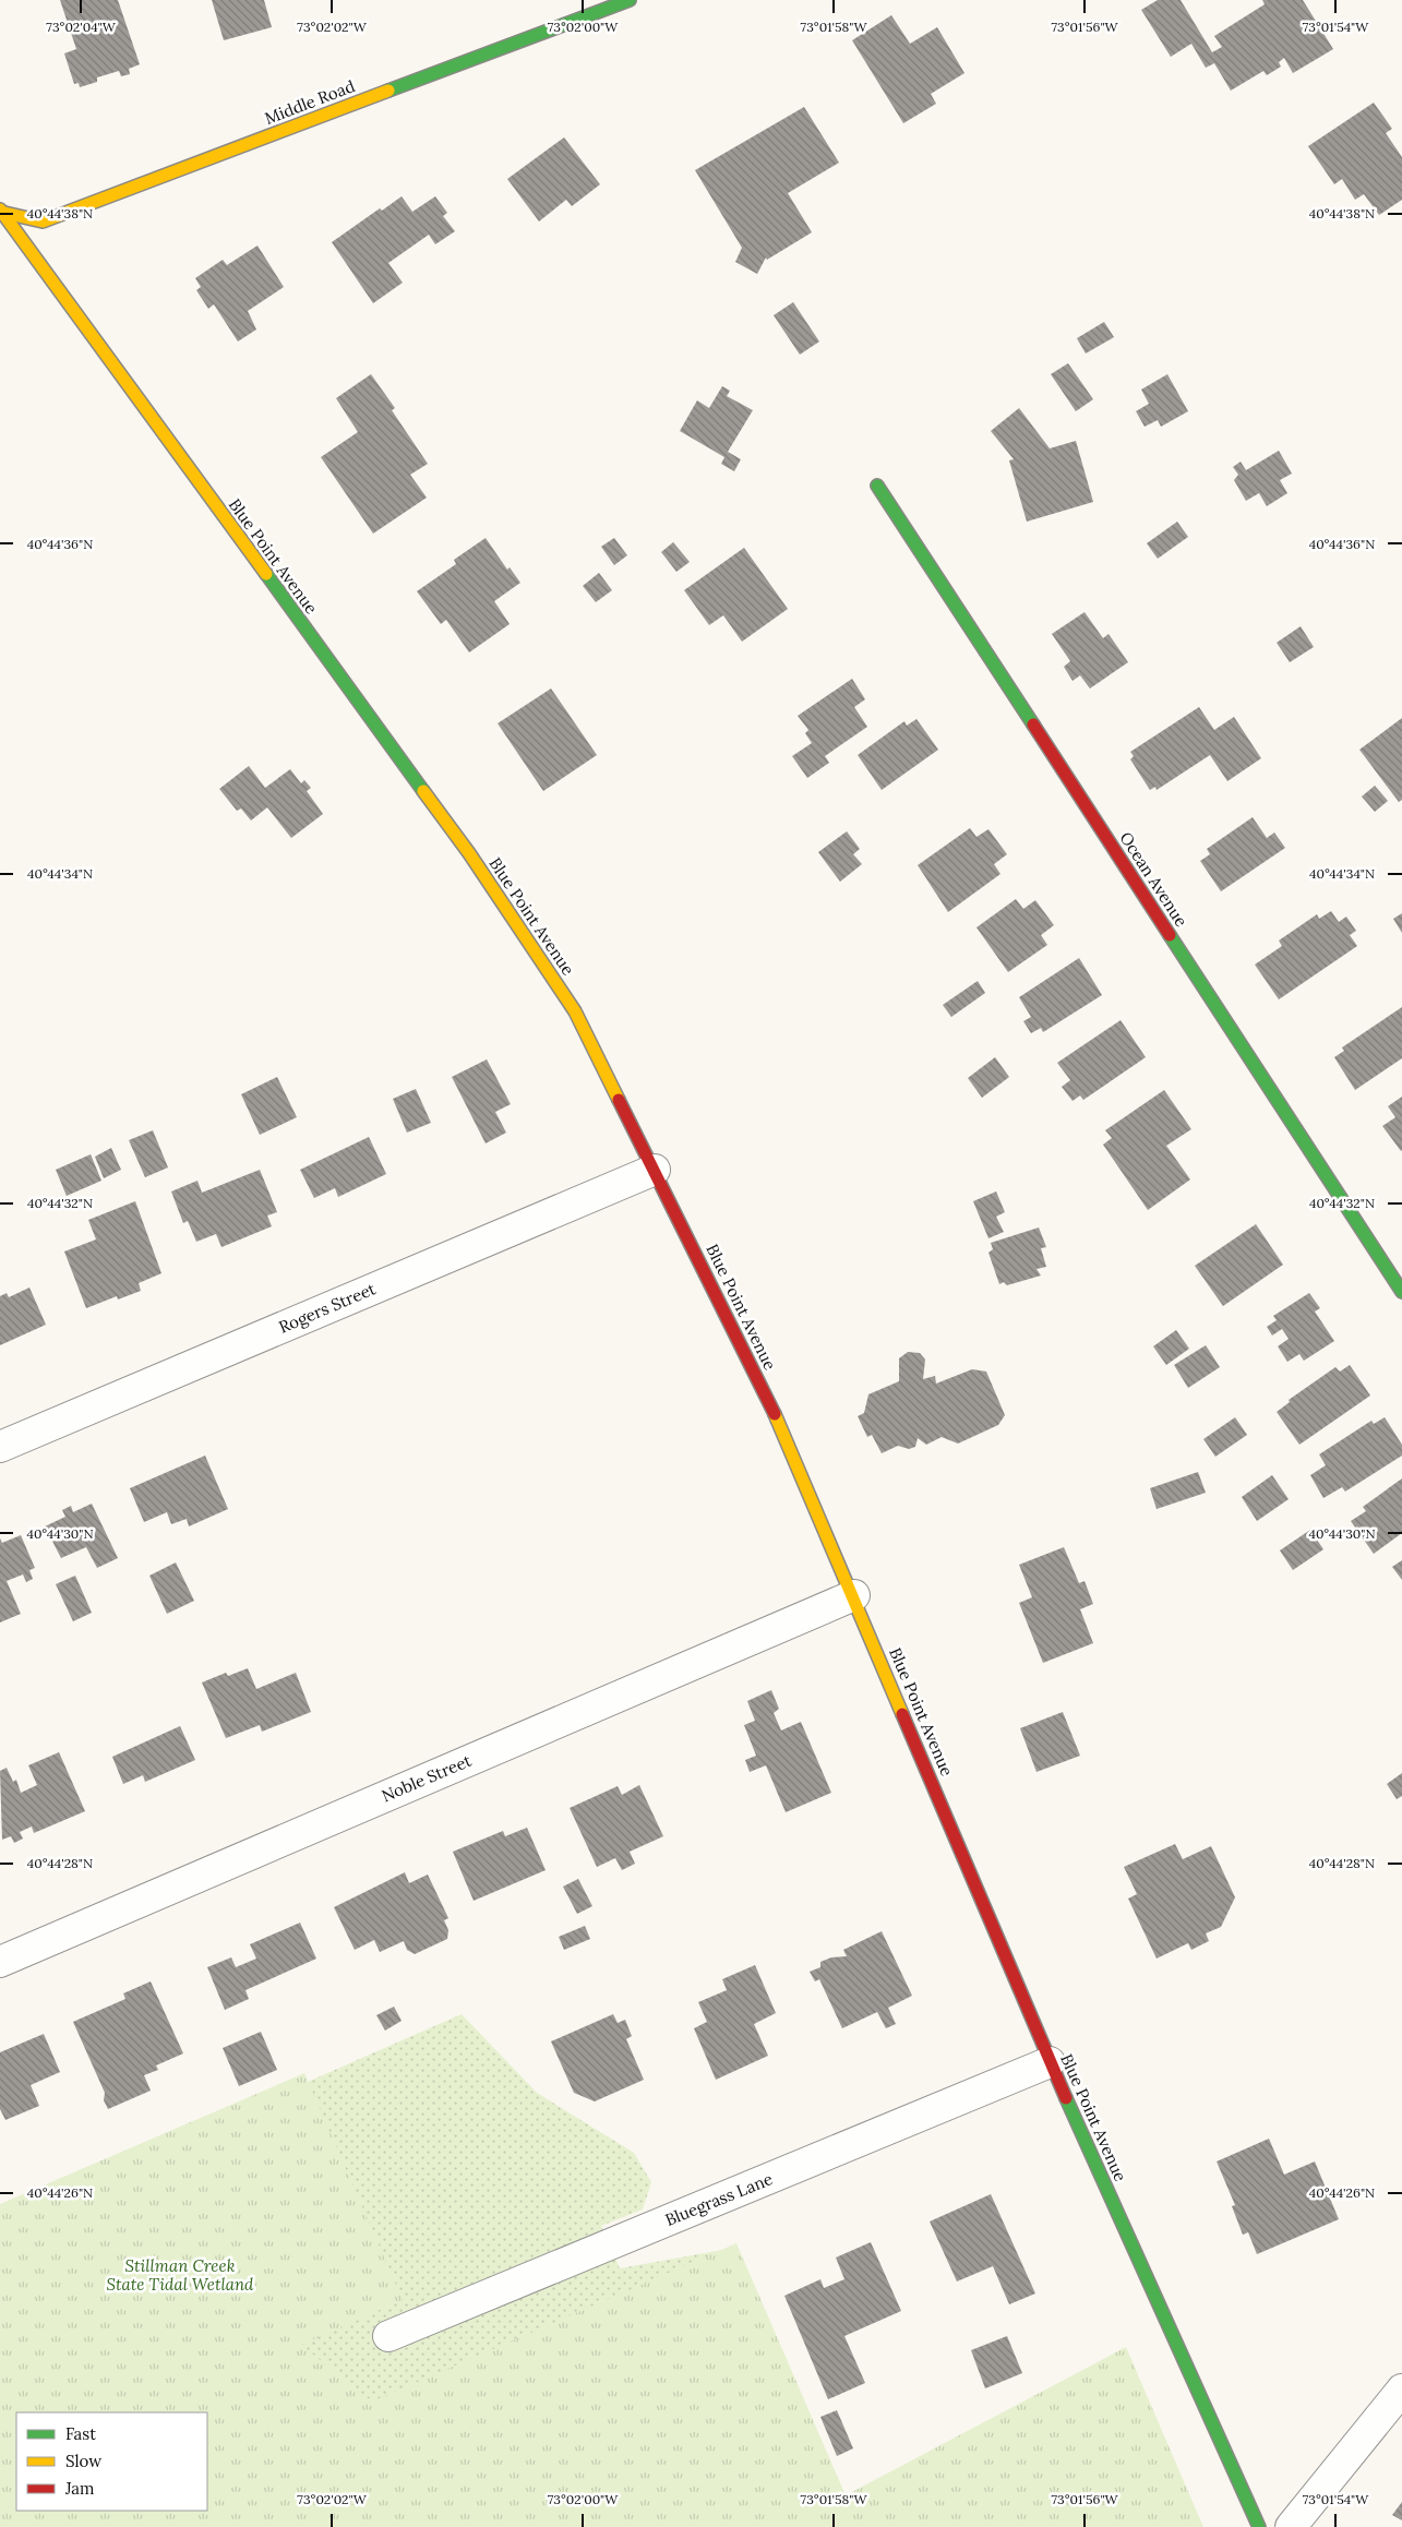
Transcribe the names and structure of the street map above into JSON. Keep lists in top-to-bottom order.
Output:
{
  "streets": {
    "street": [
      "Middle Road",
      "Blue Point Avenue",
      "Ocean Avenue",
      "Rogers Street",
      "Noble Street",
      "Bluegrass Lane"
    ]
  },
  "crossings": [
    ["Middle Road", "Blue Point Avenue"],
    ["Blue Point Avenue", "Rogers Street"],
    ["Blue Point Avenue", "Noble Street"],
    ["Blue Point Avenue", "Bluegrass Lane"]
  ],
  "parks": ["Stillman Creek State Tidal Wetland"],
  "legend": ["Fast", "Slow", "Jam"],
  "coordinates": [
    "73°02'04\"W",
    "73°02'02\"W",
    "73°02'00\"W",
    "73°01'58\"W",
    "73°01'56\"W",
    "73°01'54\"W",
    "40°44'38\"N",
    "40°44'36\"N",
    "40°44'34\"N",
    "40°44'32\"N",
    "40°44'30\"N",
    "40°44'28\"N",
    "40°44'26\"N"
  ]
}
